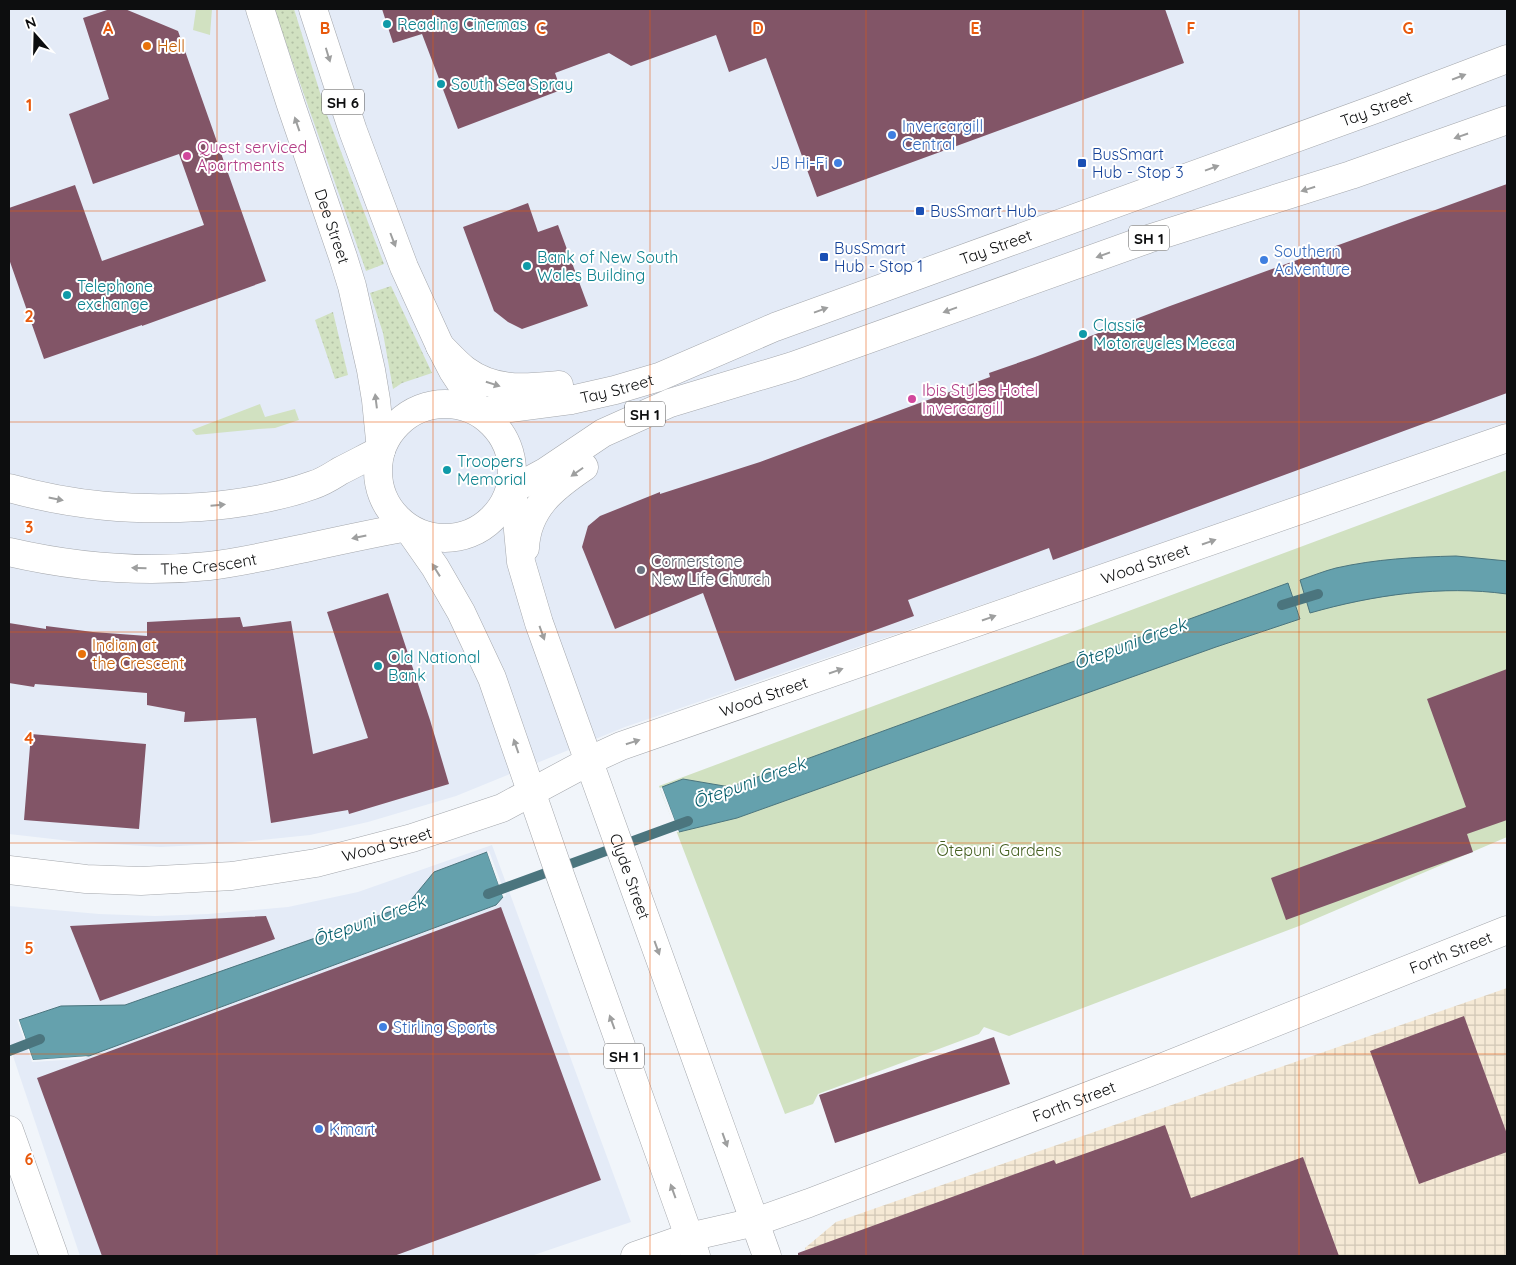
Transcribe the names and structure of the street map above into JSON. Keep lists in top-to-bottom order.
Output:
{
  "streets": {
    "main road": [
      "SH 6",
      "Tay Street",
      "Dee Street",
      "SH 1",
      "The Crescent",
      "Wood Street",
      "Clyde Street",
      "Forth Street"
    ]
  },
  "crossings": [
    ["SH 6", "Tay Street"],
    ["SH 6", "Dee Street"],
    ["SH 6", "SH 1"],
    ["SH 6", "The Crescent"],
    ["SH 6", "Clyde Street"],
    ["Tay Street", "Dee Street"],
    ["Tay Street", "SH 1"],
    ["Tay Street", "The Crescent"],
    ["Tay Street", "Clyde Street"],
    ["Dee Street", "SH 1"],
    ["Dee Street", "The Crescent"],
    ["Dee Street", "Clyde Street"],
    ["SH 1", "The Crescent"],
    ["SH 1", "Wood Street"],
    ["SH 1", "Clyde Street"],
    ["SH 1", "Forth Street"],
    ["The Crescent", "Clyde Street"],
    ["Wood Street", "Clyde Street"],
    ["Clyde Street", "Forth Street"]
  ],
  "one_way": ["Wood Street"],
  "water": ["Ōtepuni Creek"],
  "parks": ["Ōtepuni Gardens"],
  "places": {
    "other": [
      "Reading Cinemas",
      "Hell",
      "South Sea Spray",
      "Invercargill Central",
      "Quest serviced Apartments",
      "JB Hi-Fi",
      "Southern Adventure",
      "Bank of New South Wales Building",
      "Telephone exchange",
      "Classic Motorcycles Mecca",
      "Ibis Styles Hotel Invercargill",
      "Troopers Memorial",
      "Cornerstone New Life Church",
      "Indian at the Crescent",
      "Old National Bank",
      "Stirling Sports",
      "Kmart"
    ],
    "transit": ["BusSmart Hub - Stop 3", "BusSmart Hub", "BusSmart Hub - Stop 1"]
  },
  "north": "top",
  "grid": {
    "columns": [
      "A",
      "B",
      "C",
      "D",
      "E",
      "F",
      "G"
    ],
    "rows": [
      "1",
      "2",
      "3",
      "4",
      "5",
      "6"
    ]
  }
}
